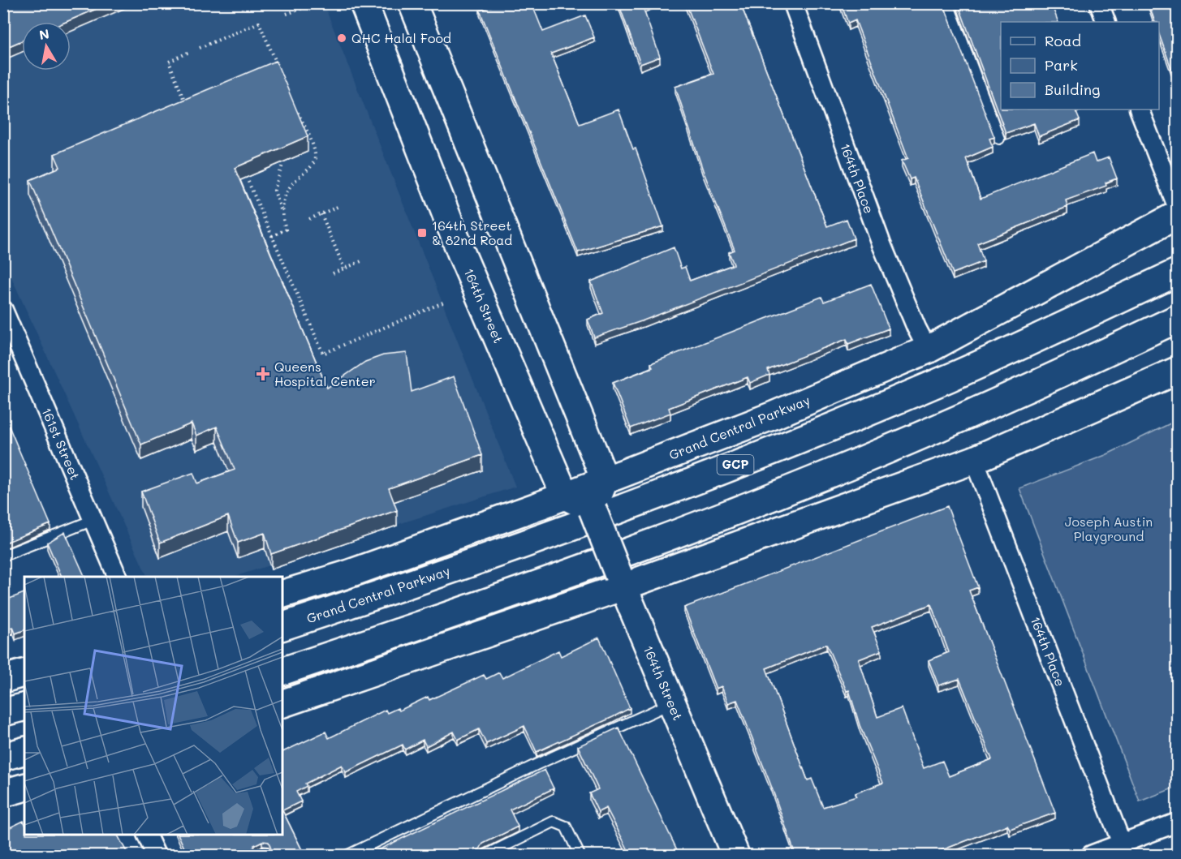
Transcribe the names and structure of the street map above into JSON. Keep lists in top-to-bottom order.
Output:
{
  "streets": {
    "main road": ["164th Street", "Grand Central Parkway", "GCP"],
    "street": ["164th Place", "161st Street"]
  },
  "crossings": [
    ["164th Place", "Grand Central Parkway"],
    ["164th Street", "Grand Central Parkway"]
  ],
  "parks": ["Joseph Austin Playground"],
  "places": {
    "other": ["QHC Halal Food"],
    "transit": ["164th Street & 82nd Road"],
    "health": ["Queens Hospital Center"]
  },
  "legend": ["Road", "Park", "Building"],
  "north": "top"
}
